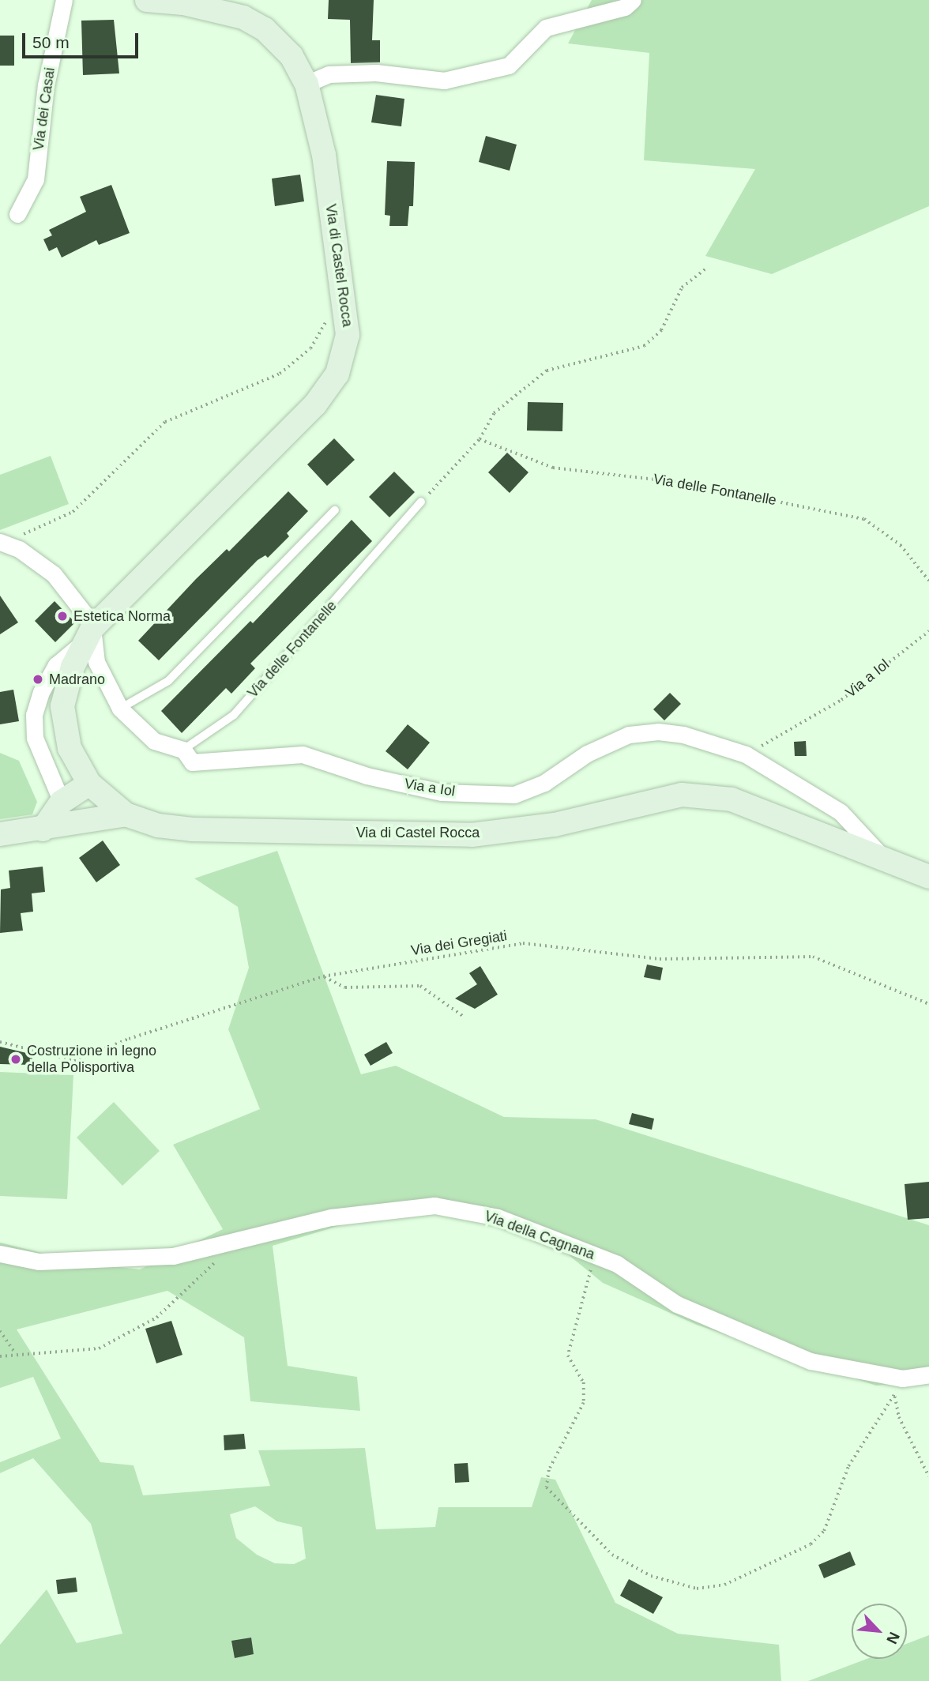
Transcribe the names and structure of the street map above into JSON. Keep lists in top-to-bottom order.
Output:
{
  "streets": {
    "main road": ["Via di Castel Rocca"],
    "street": ["Via dei Casai", "Via a Iol", "Via della Cagnana"],
    "lane": ["Via delle Fontanelle"],
    "path": ["Via dei Gregiati"]
  },
  "crossings": [
    ["Via di Castel Rocca", "Via a Iol"],
    ["Via delle Fontanelle", "Via a Iol"]
  ],
  "places": ["Estetica Norma", "Madrano", "Costruzione in legno della Polisportiva"],
  "scale_bar": "50 m",
  "north": "bottom right"
}
